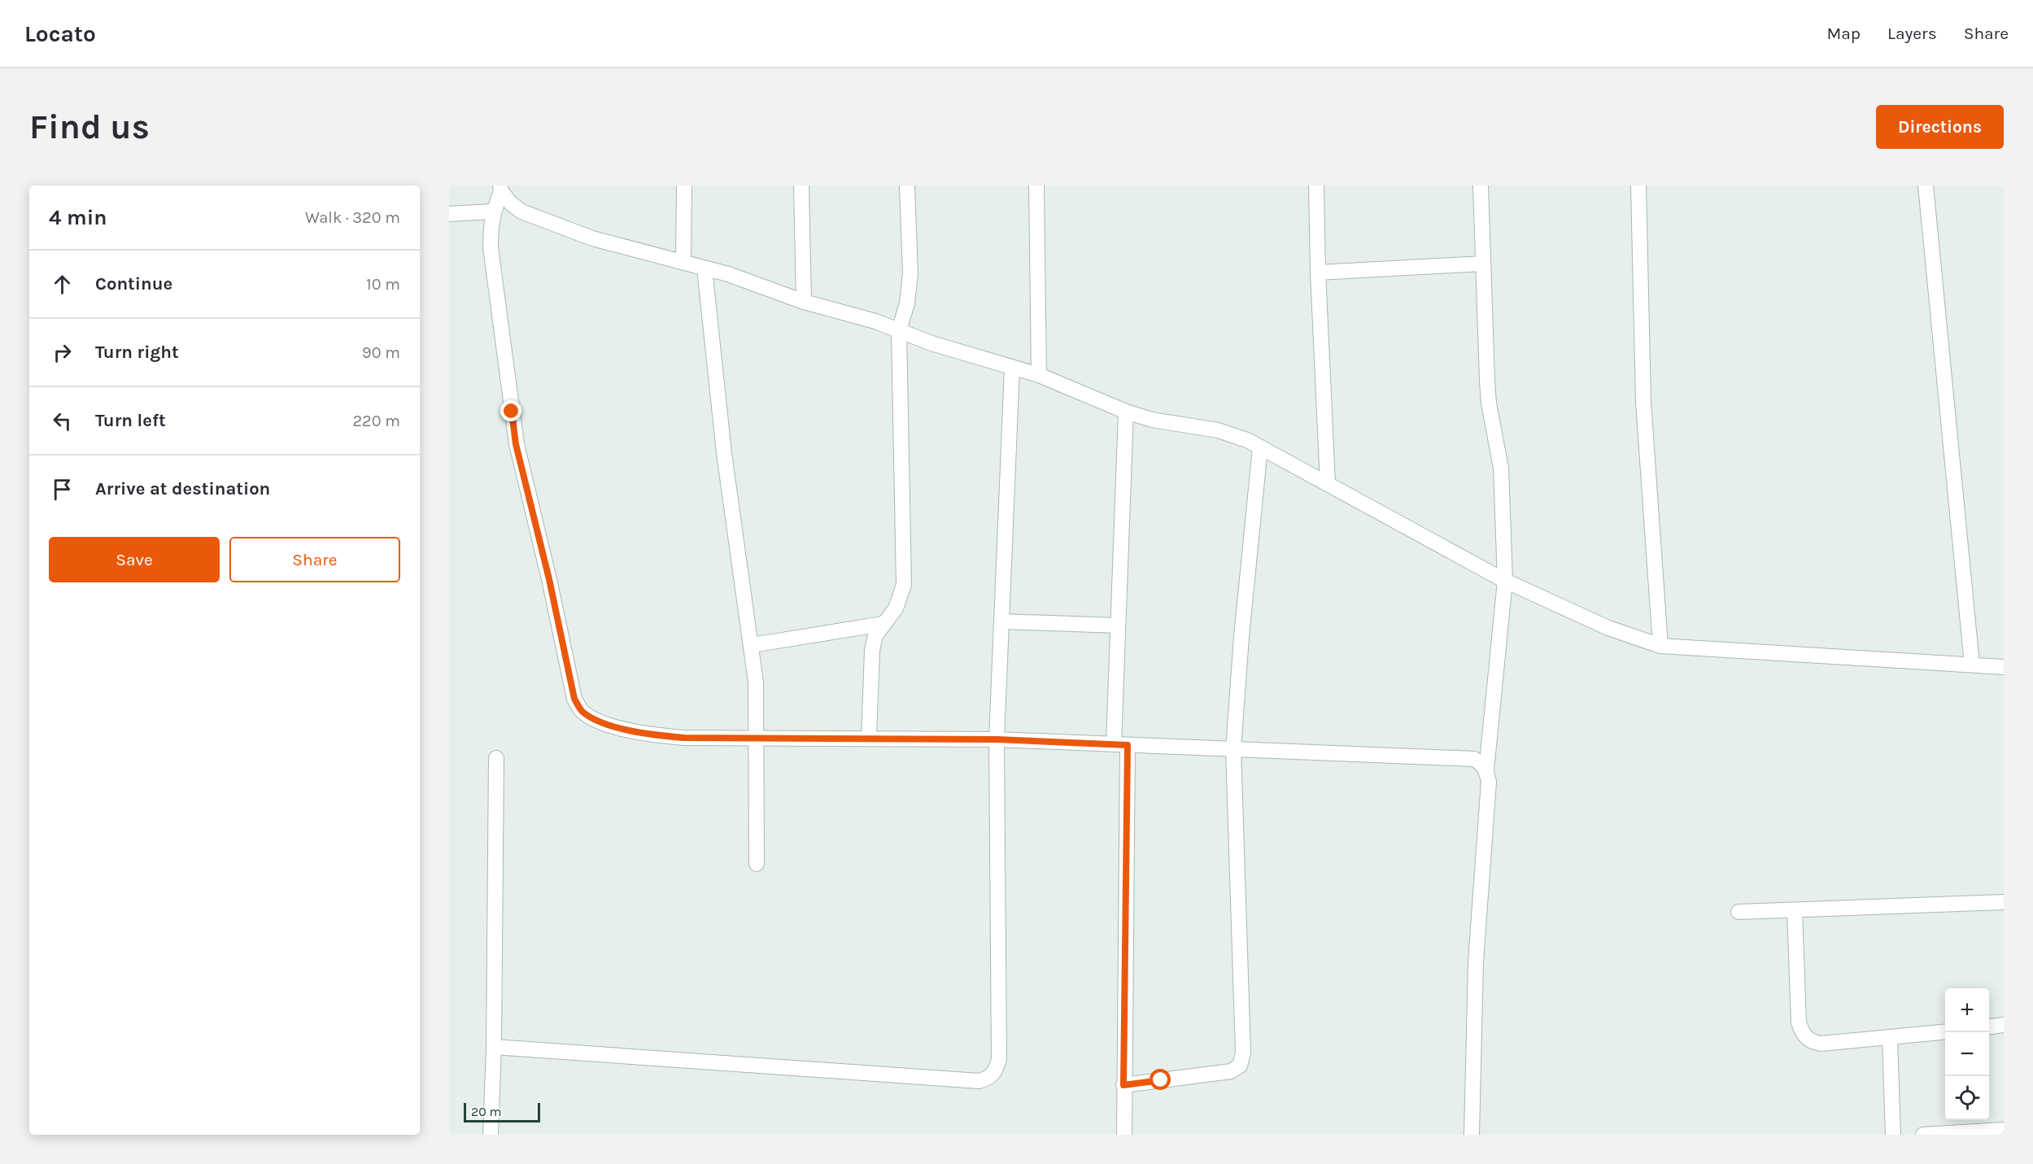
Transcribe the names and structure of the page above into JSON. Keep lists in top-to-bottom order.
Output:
{
  "scale_bar": "20 m",
  "page": {
    "header": "Locato",
    "nav": ["Map", "Layers", "Share"],
    "buttons": [
      "Directions",
      ["Save", "Share"]
    ],
    "title": "Find us",
    "heading": ["4 min", "Walk · 320 m"],
    "list": [
      ["Continue", "10 m"],
      ["Turn right", "90 m"],
      ["Turn left", "220 m"],
      "Arrive at destination"
    ],
    "map_buttons": ["+", "−"],
    "scale": "20 m"
  }
}
